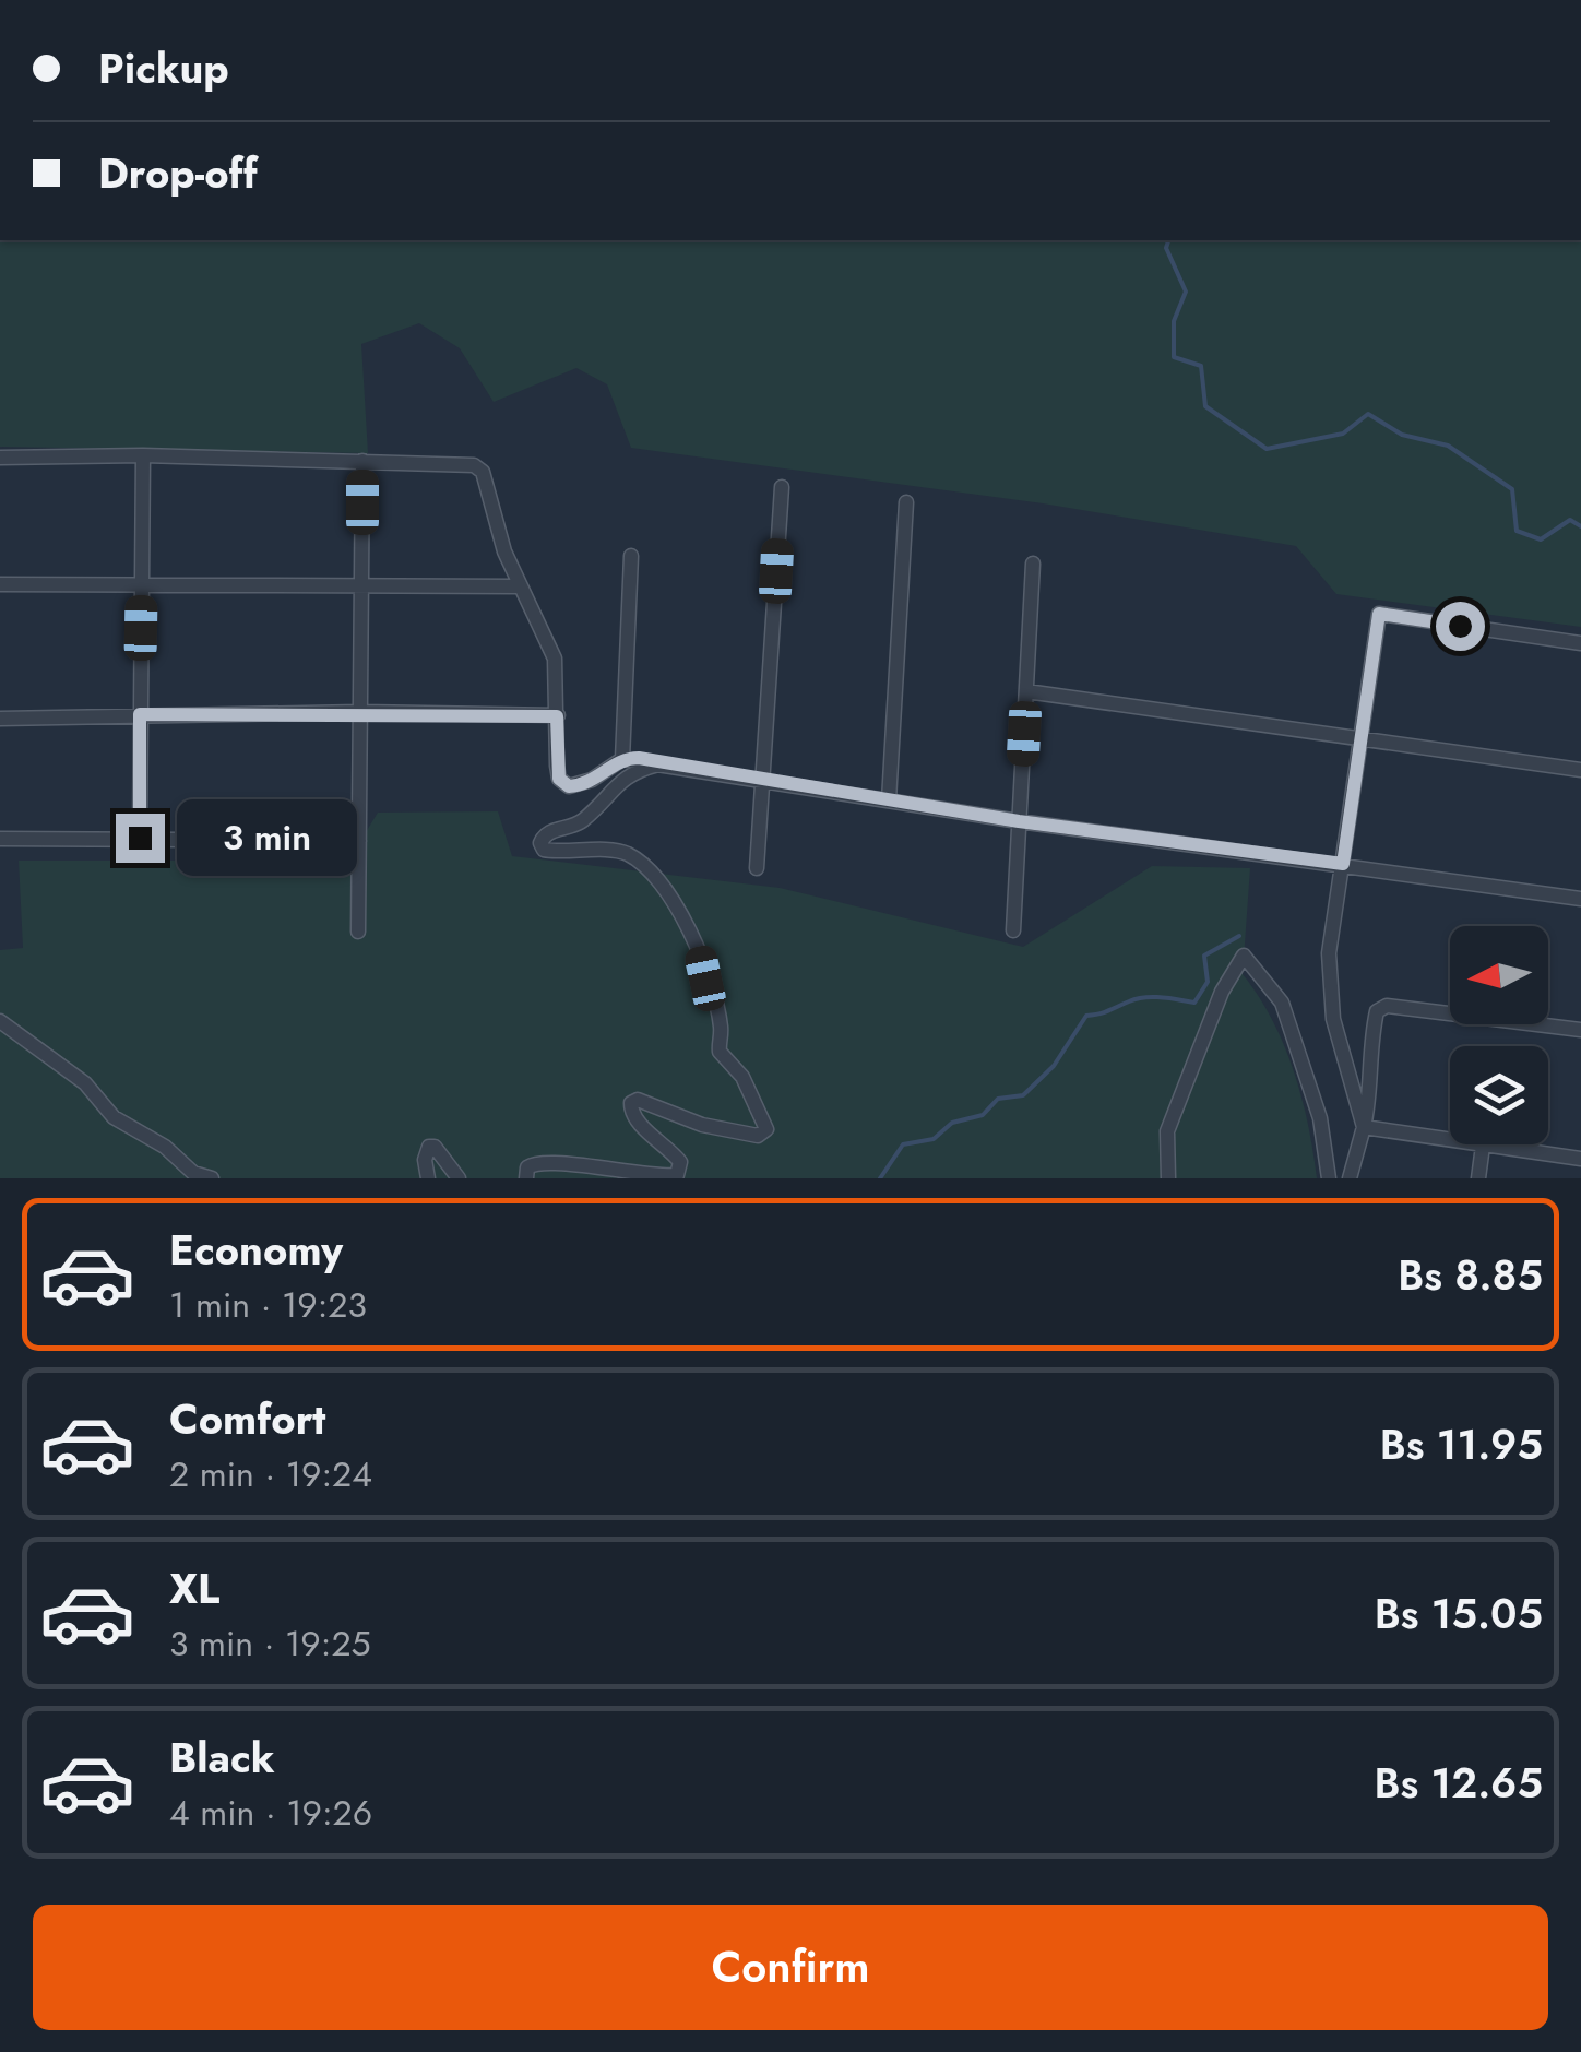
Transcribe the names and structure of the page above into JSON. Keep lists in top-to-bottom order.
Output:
{
  "north": "left",
  "page": {
    "banner": ["Pickup", "Drop-off"],
    "bubble": "3 min",
    "list": [
      {
        "name": "Economy",
        "note": "1 min · 19:23",
        "value": "Bs 8.85"
      },
      {
        "name": "Comfort",
        "note": "2 min · 19:24",
        "value": "Bs 11.95"
      },
      {
        "name": "XL",
        "note": "3 min · 19:25",
        "value": "Bs 15.05"
      },
      {
        "name": "Black",
        "note": "4 min · 19:26",
        "value": "Bs 12.65"
      }
    ],
    "buttons": "Confirm"
  }
}
